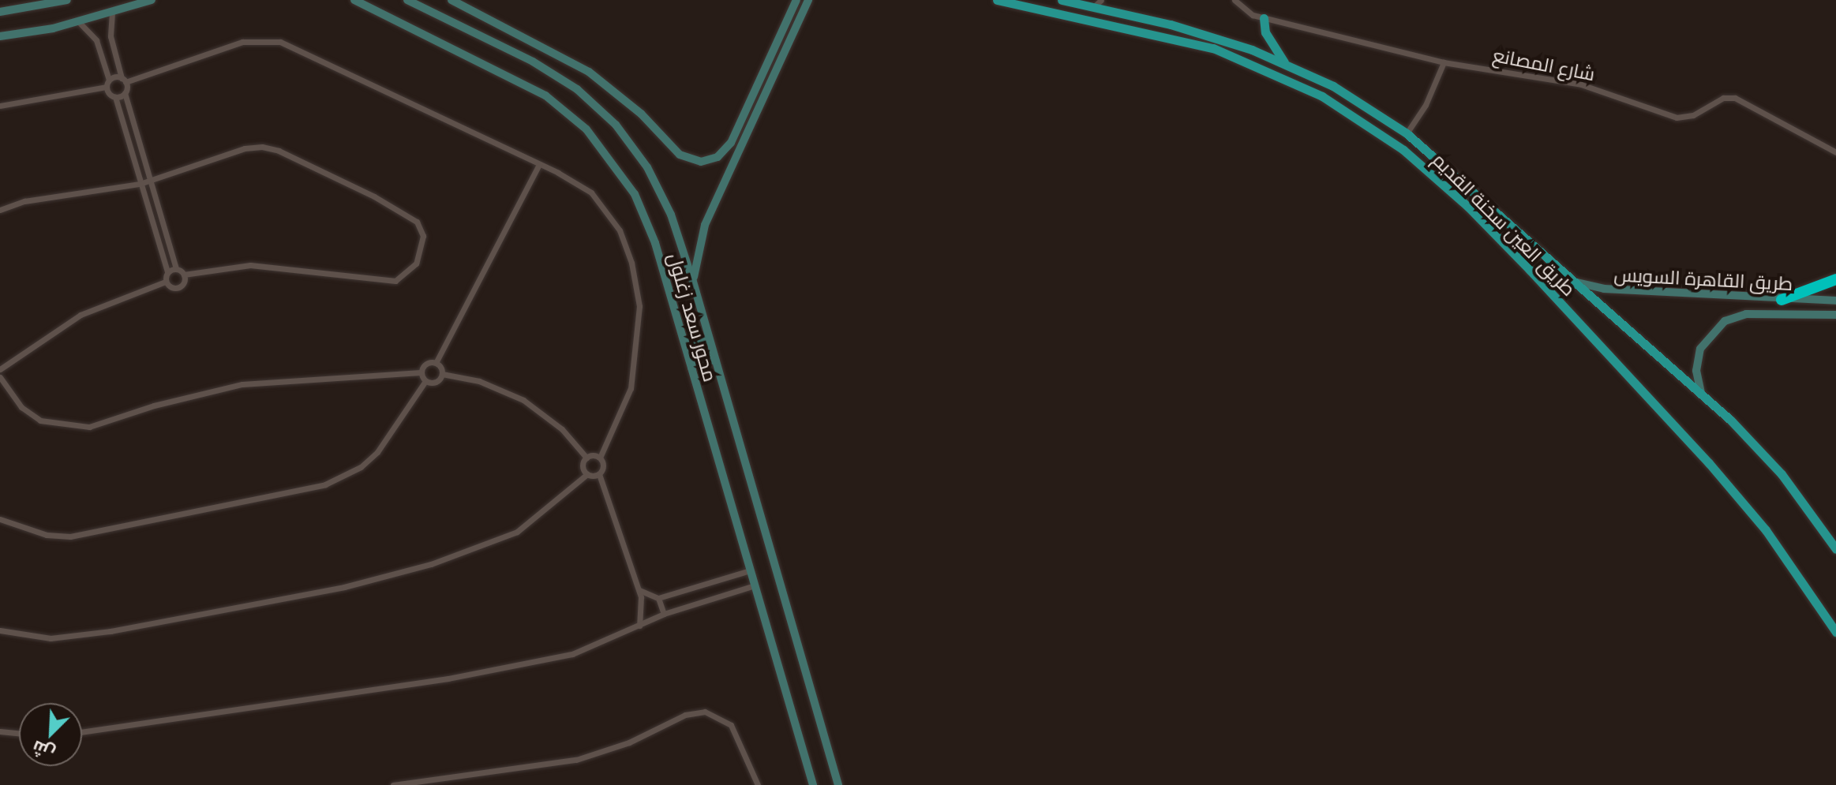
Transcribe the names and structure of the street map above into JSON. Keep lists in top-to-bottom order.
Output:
{
  "streets": {
    "main road": ["طريق العين سخنة القديم", "طريق القاهرة السويس", "محور سعد زغلول"],
    "street": ["شارع المصانع"]
  },
  "crossings": [
    ["طريق العين سخنة القديم", "طريق القاهرة السويس"]
  ],
  "north": "bottom left"
}
